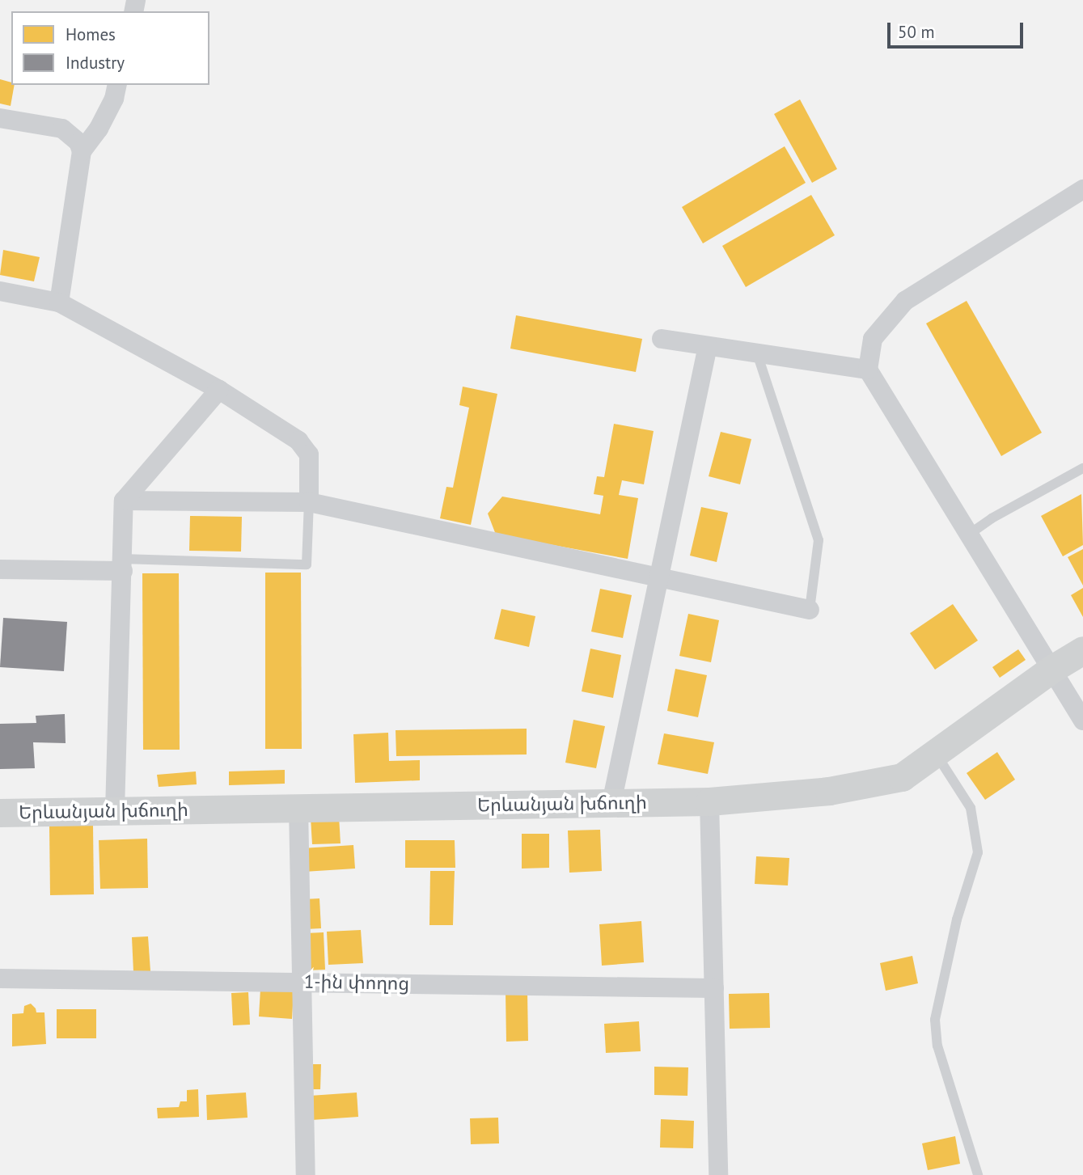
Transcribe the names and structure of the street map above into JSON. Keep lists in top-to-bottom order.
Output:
{
  "streets": {
    "main road": ["Երևանյան խճուղի"],
    "street": ["1-ին փողոց"]
  },
  "legend": ["Homes", "Industry"],
  "scale_bar": "50 m"
}
